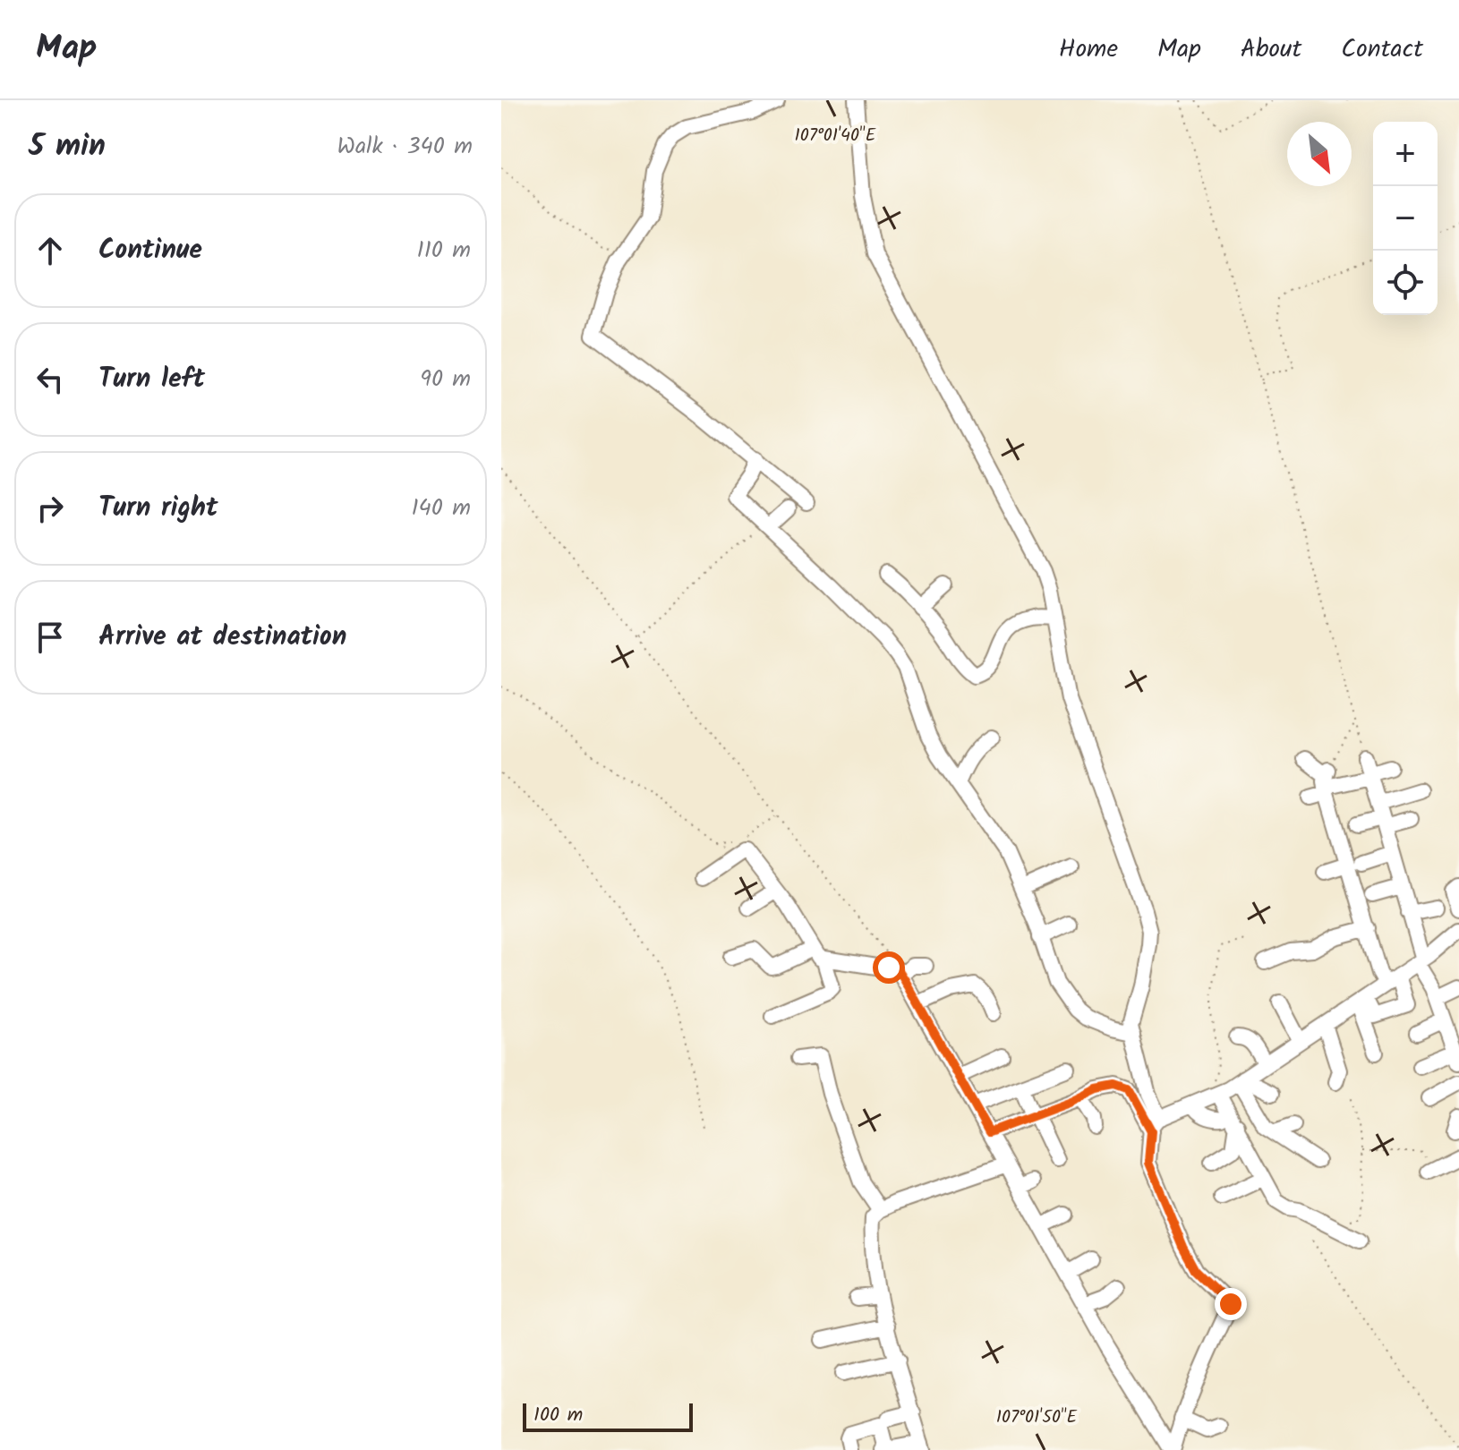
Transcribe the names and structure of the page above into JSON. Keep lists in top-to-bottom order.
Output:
{
  "scale_bar": "100 m",
  "north": "bottom right",
  "page": {
    "header": "Map",
    "nav": [
      "Home",
      "Map",
      "About",
      "Contact"
    ],
    "heading": ["5 min", "Walk · 340 m"],
    "map_buttons": ["+", "−"],
    "list": [
      ["Continue", "110 m"],
      ["Turn left", "90 m"],
      ["Turn right", "140 m"],
      "Arrive at destination"
    ],
    "scale": "100 m"
  },
  "coordinates": ["107°01'40\"E", "107°01'50\"E"]
}
